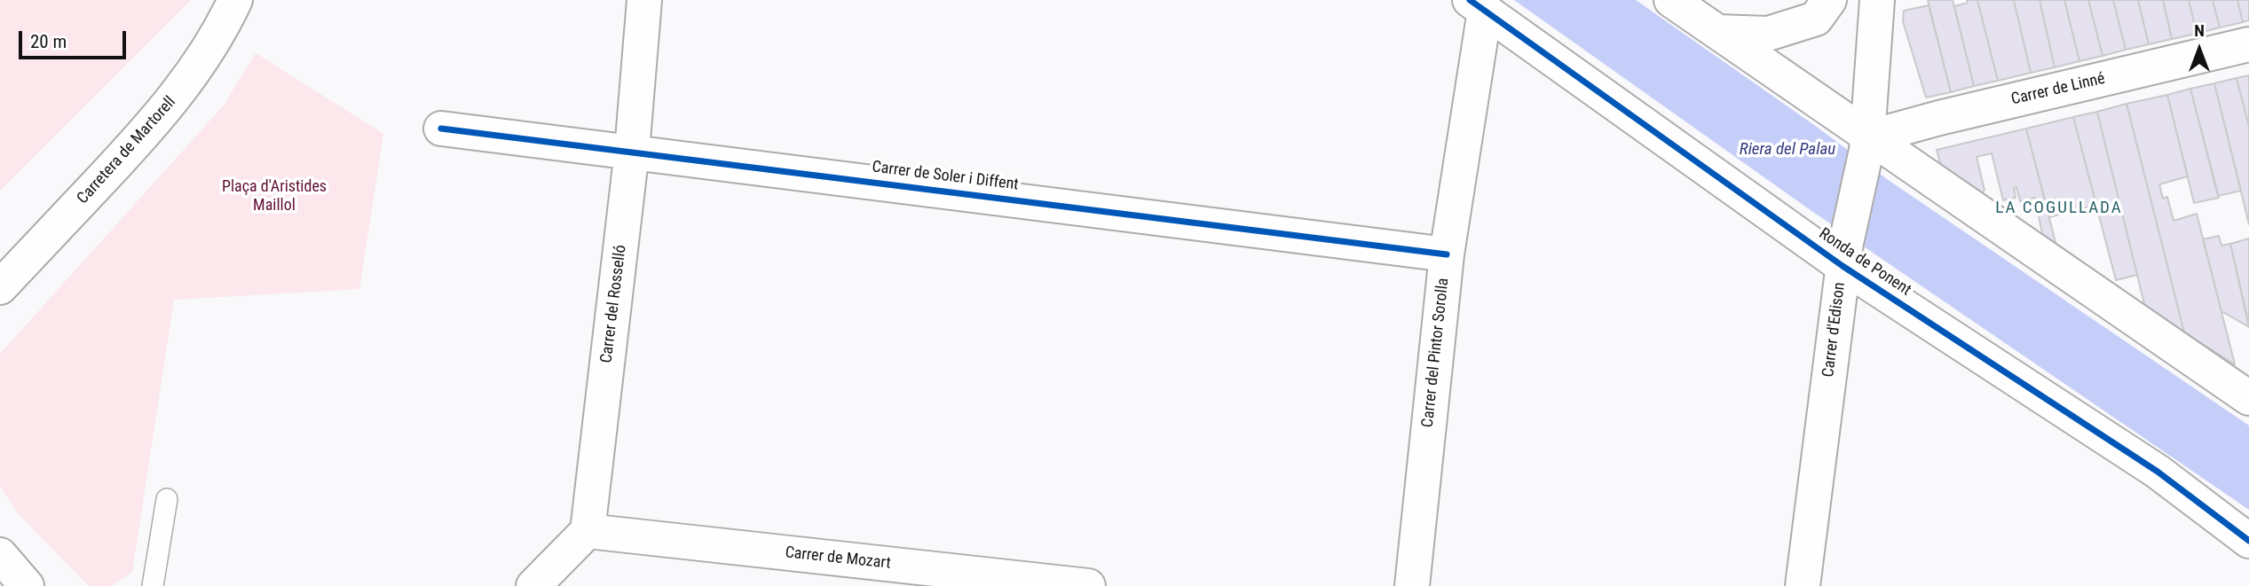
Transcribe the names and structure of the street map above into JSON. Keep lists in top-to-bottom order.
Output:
{
  "streets": {
    "street": [
      "Carrer de Linné",
      "Carretera de Martorell",
      "Carrer de Soler i Diffent",
      "Ronda de Ponent",
      "Carrer del Rosselló",
      "Carrer d'Edison",
      "Carrer del Pintor Sorolla",
      "Carrer de Mozart"
    ]
  },
  "crossings": [
    ["Carrer de Linné", "Carrer d'Edison"],
    ["Carrer de Soler i Diffent", "Carrer del Rosselló"],
    ["Carrer de Soler i Diffent", "Carrer del Pintor Sorolla"],
    ["Ronda de Ponent", "Carrer d'Edison"],
    ["Ronda de Ponent", "Carrer del Pintor Sorolla"],
    ["Carrer del Rosselló", "Carrer de Mozart"]
  ],
  "districts": ["LA COGULLADA"],
  "water": ["Riera del Palau"],
  "parks": ["Plaça d'Aristides Maillol"],
  "scale_bar": "20 m",
  "north": "top"
}
